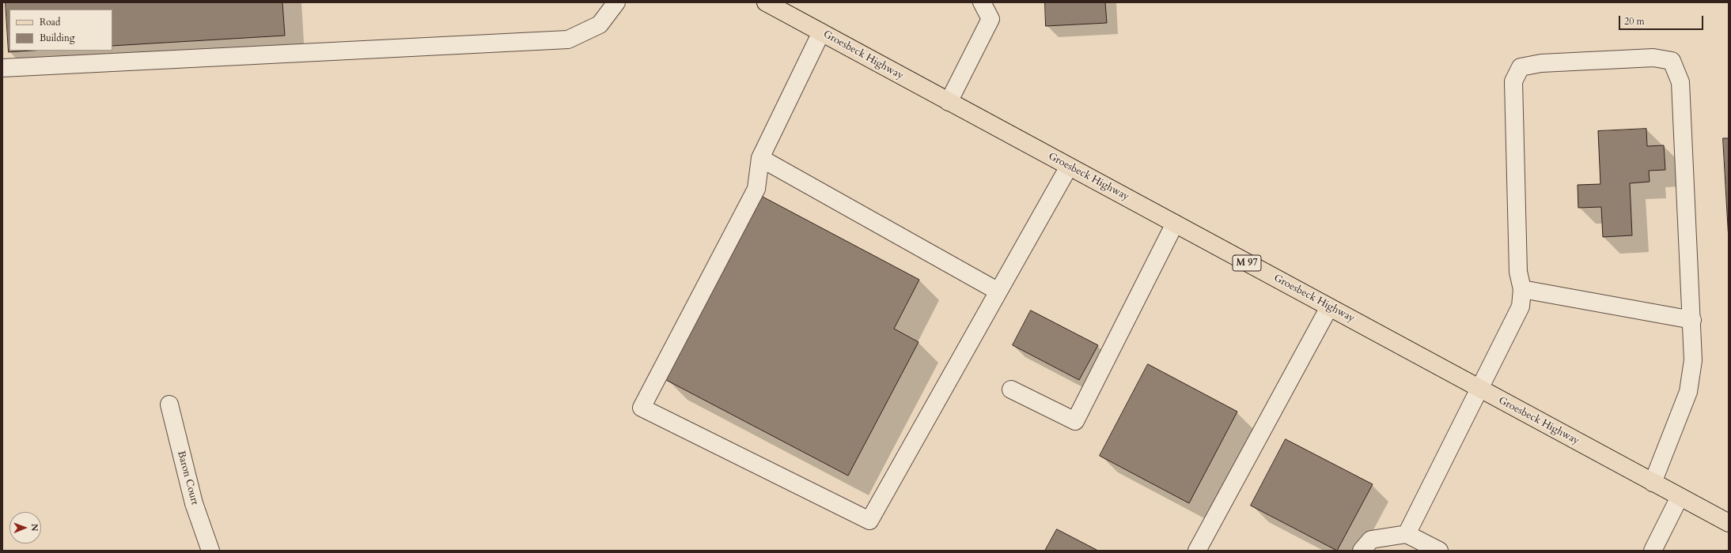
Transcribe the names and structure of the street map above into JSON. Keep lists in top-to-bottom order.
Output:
{
  "streets": {
    "main road": ["Groesbeck Highway", "M 97"],
    "street": ["Baron Court"]
  },
  "legend": ["Road", "Building"],
  "scale_bar": "20 m",
  "north": "right"
}
